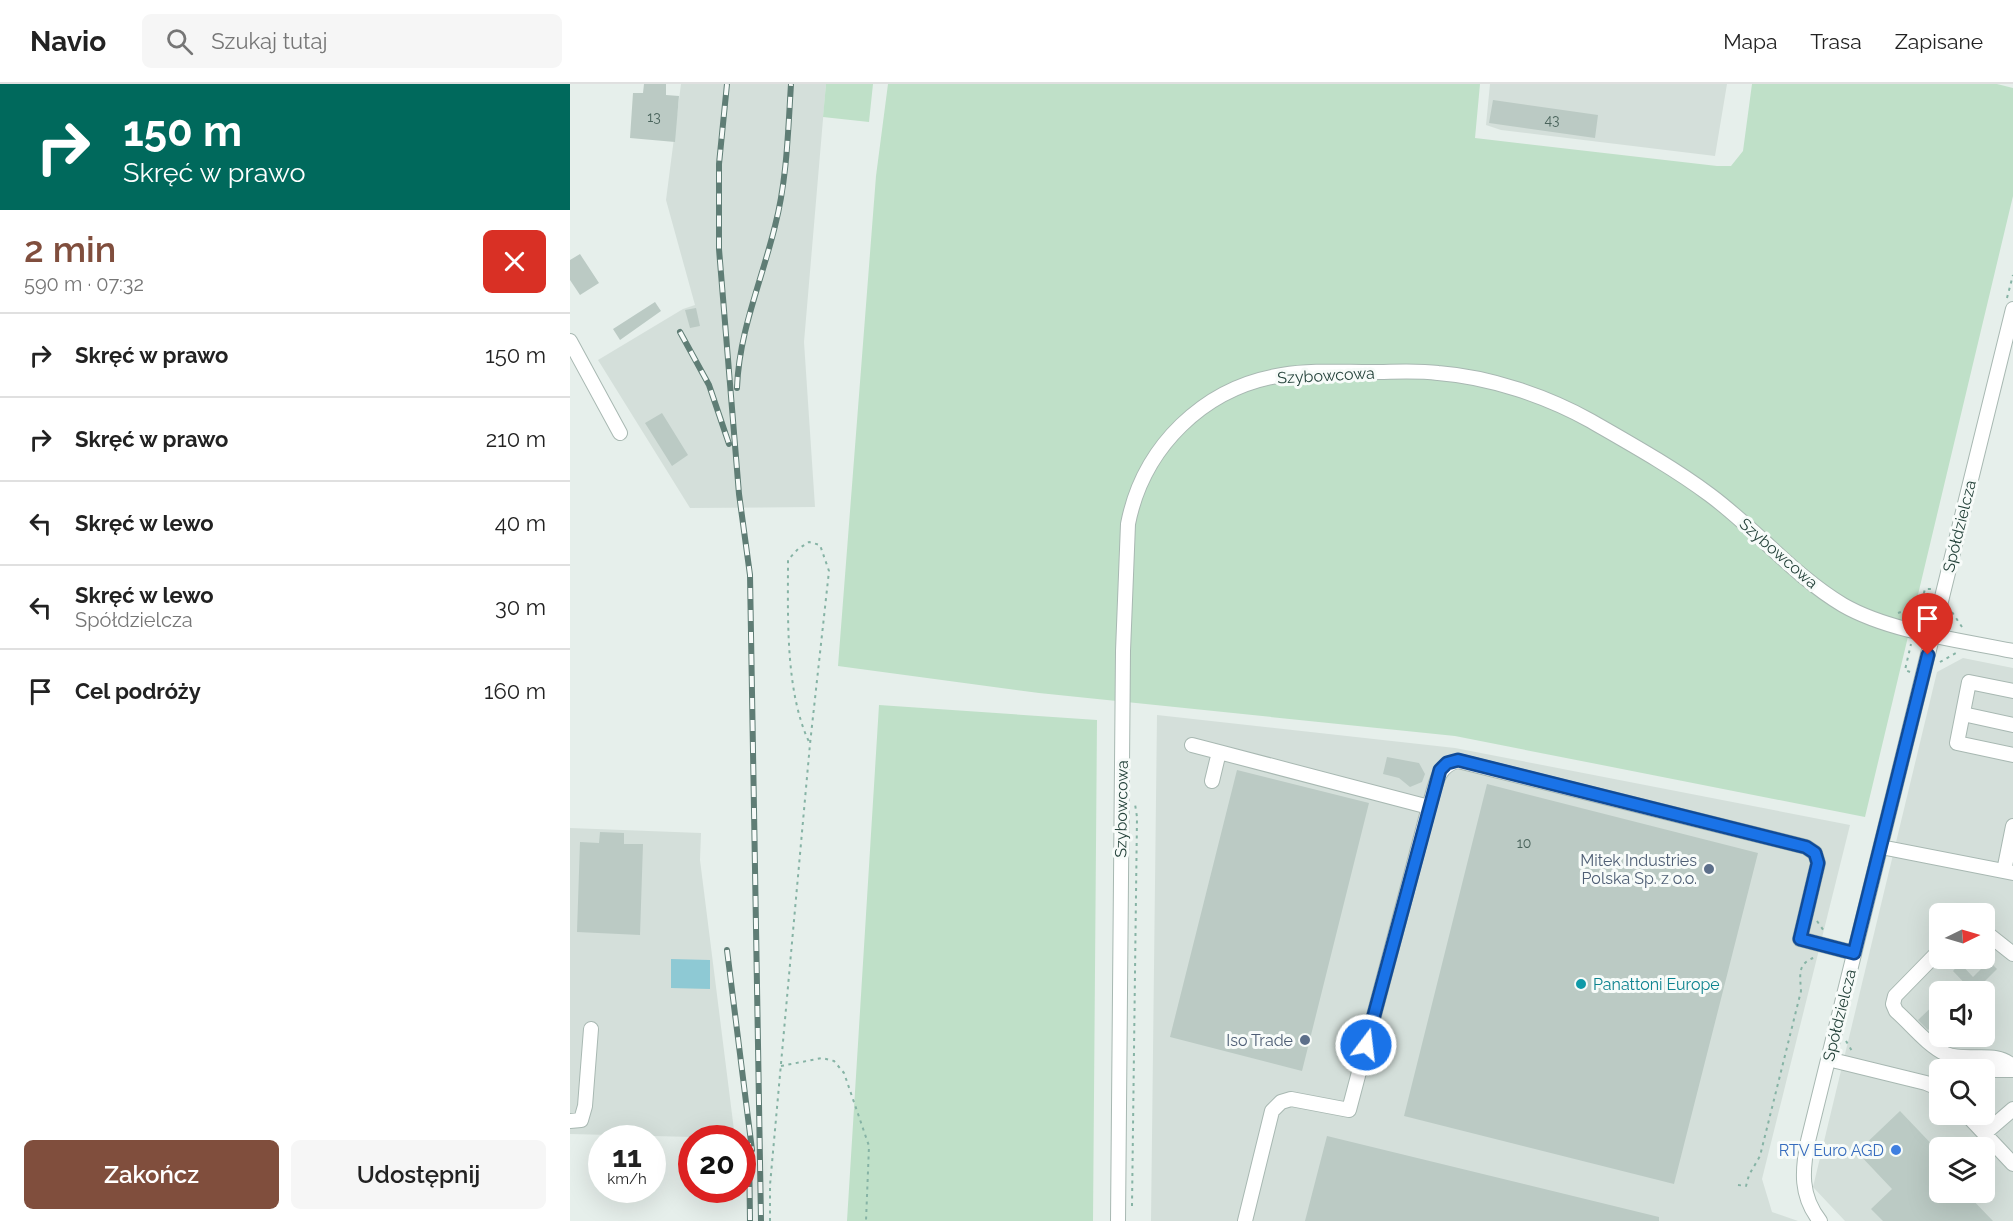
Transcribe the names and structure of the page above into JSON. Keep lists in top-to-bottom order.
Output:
{
  "streets": {
    "street": ["Szybowcowa", "Spółdzielcza"]
  },
  "crossings": [
    ["Szybowcowa", "Spółdzielcza"]
  ],
  "places": [
    "Mitek Industries Polska Sp. z o.o.",
    "Panattoni Europe",
    "Iso Trade",
    "RTV Euro AGD"
  ],
  "house_numbers": ["13", "43", "10"],
  "north": "right",
  "page": {
    "header": "Navio",
    "search": "Szukaj tutaj",
    "nav": ["Mapa", "Trasa", "Zapisane"],
    "turn": ["150 m", "Skręć w prawo"],
    "heading": ["2 min", "590 m · 07:32"],
    "list": [
      {
        "name": "Skręć w prawo",
        "value": "150 m"
      },
      {
        "name": "Skręć w prawo",
        "value": "210 m"
      },
      {
        "name": "Skręć w lewo",
        "value": "40 m"
      },
      {
        "name": "Skręć w lewo",
        "note": "Spółdzielcza",
        "value": "30 m"
      },
      {
        "name": "Cel podróży",
        "value": "160 m"
      }
    ],
    "speed": "11 km/h",
    "limit": "20",
    "buttons": ["Zakończ", "Udostępnij"]
  }
}
